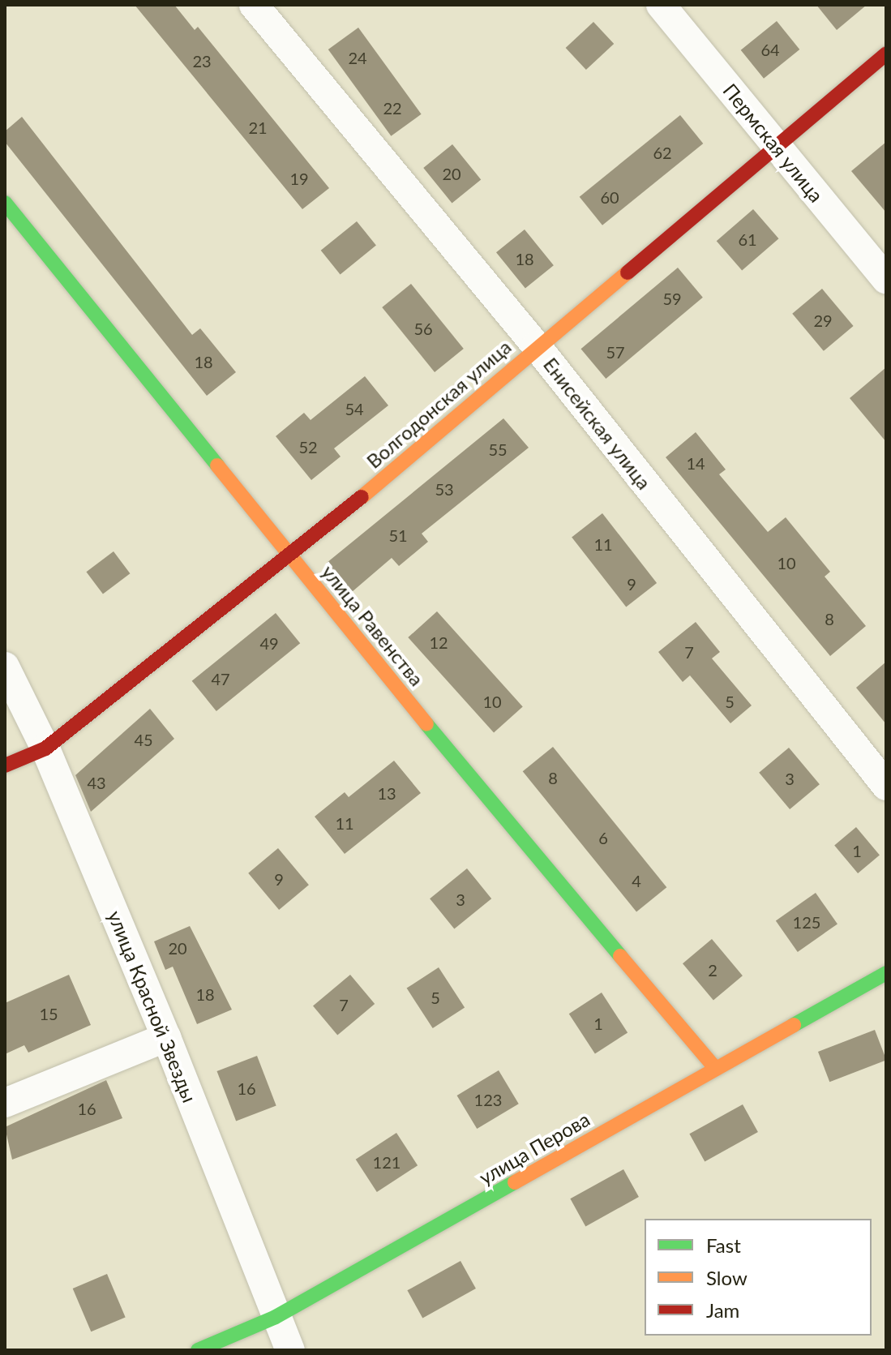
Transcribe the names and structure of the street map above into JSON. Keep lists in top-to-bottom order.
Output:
{
  "streets": {
    "street": [
      "Пермская улица",
      "Волгодонская улица",
      "Енисейская улица",
      "улица Равенства",
      "улица Красной Звезды",
      "улица Перова"
    ]
  },
  "crossings": [
    ["Пермская улица", "Волгодонская улица"],
    ["Волгодонская улица", "Енисейская улица"],
    ["Волгодонская улица", "улица Равенства"],
    ["Волгодонская улица", "улица Красной Звезды"],
    ["улица Равенства", "улица Перова"],
    ["улица Красной Звезды", "улица Перова"]
  ],
  "house_numbers": [
    "64",
    "24",
    "23",
    "22",
    "21",
    "62",
    "20",
    "19",
    "60",
    "61",
    "18",
    "59",
    "29",
    "56",
    "57",
    "18",
    "54",
    "52",
    "55",
    "14",
    "53",
    "51",
    "11",
    "10",
    "9",
    "8",
    "12",
    "49",
    "7",
    "47",
    "10",
    "5",
    "45",
    "8",
    "3",
    "43",
    "13",
    "11",
    "6",
    "1",
    "9",
    "4",
    "3",
    "125",
    "20",
    "2",
    "18",
    "5",
    "7",
    "15",
    "1",
    "16",
    "123",
    "16",
    "121"
  ],
  "legend": ["Fast", "Slow", "Jam"]
}
